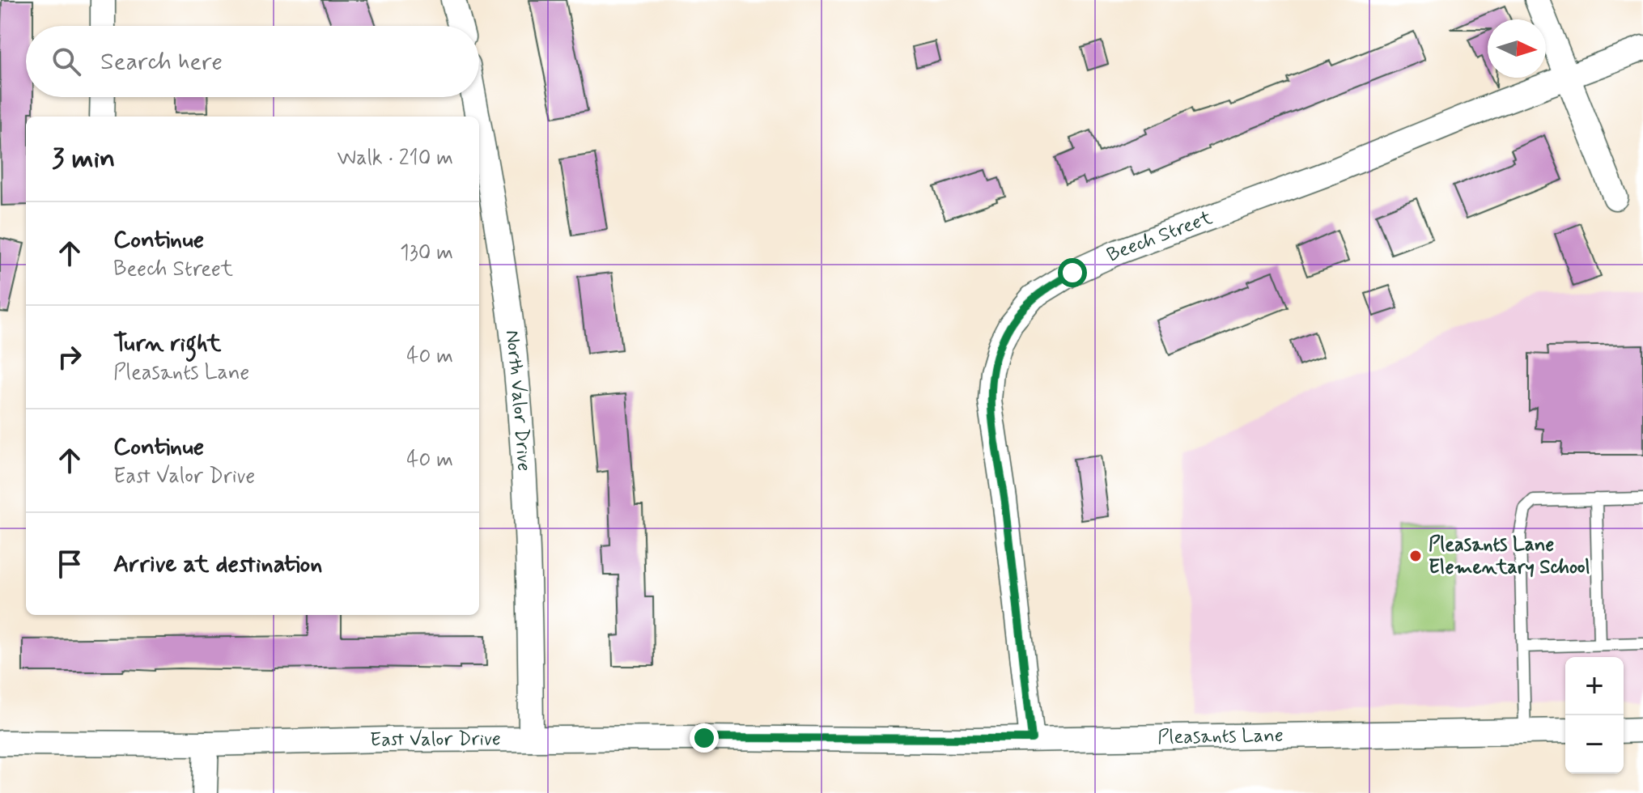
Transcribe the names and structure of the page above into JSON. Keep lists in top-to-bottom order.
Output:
{
  "streets": {
    "street": [
      "Beech Street",
      "North Valor Drive",
      "Pleasants Lane",
      "East Valor Drive"
    ]
  },
  "crossings": [
    ["Beech Street", "Pleasants Lane"],
    ["North Valor Drive", "East Valor Drive"],
    ["Pleasants Lane", "East Valor Drive"]
  ],
  "places": ["Pleasants Lane Elementary School"],
  "north": "right",
  "page": {
    "search": "Search here",
    "heading": ["3 min", "Walk · 210 m"],
    "list": [
      ["Continue", "Beech Street", "130 m"],
      ["Turn right", "Pleasants Lane", "40 m"],
      ["Continue", "East Valor Drive", "40 m"],
      "Arrive at destination"
    ],
    "map_buttons": ["+", "−"]
  }
}
